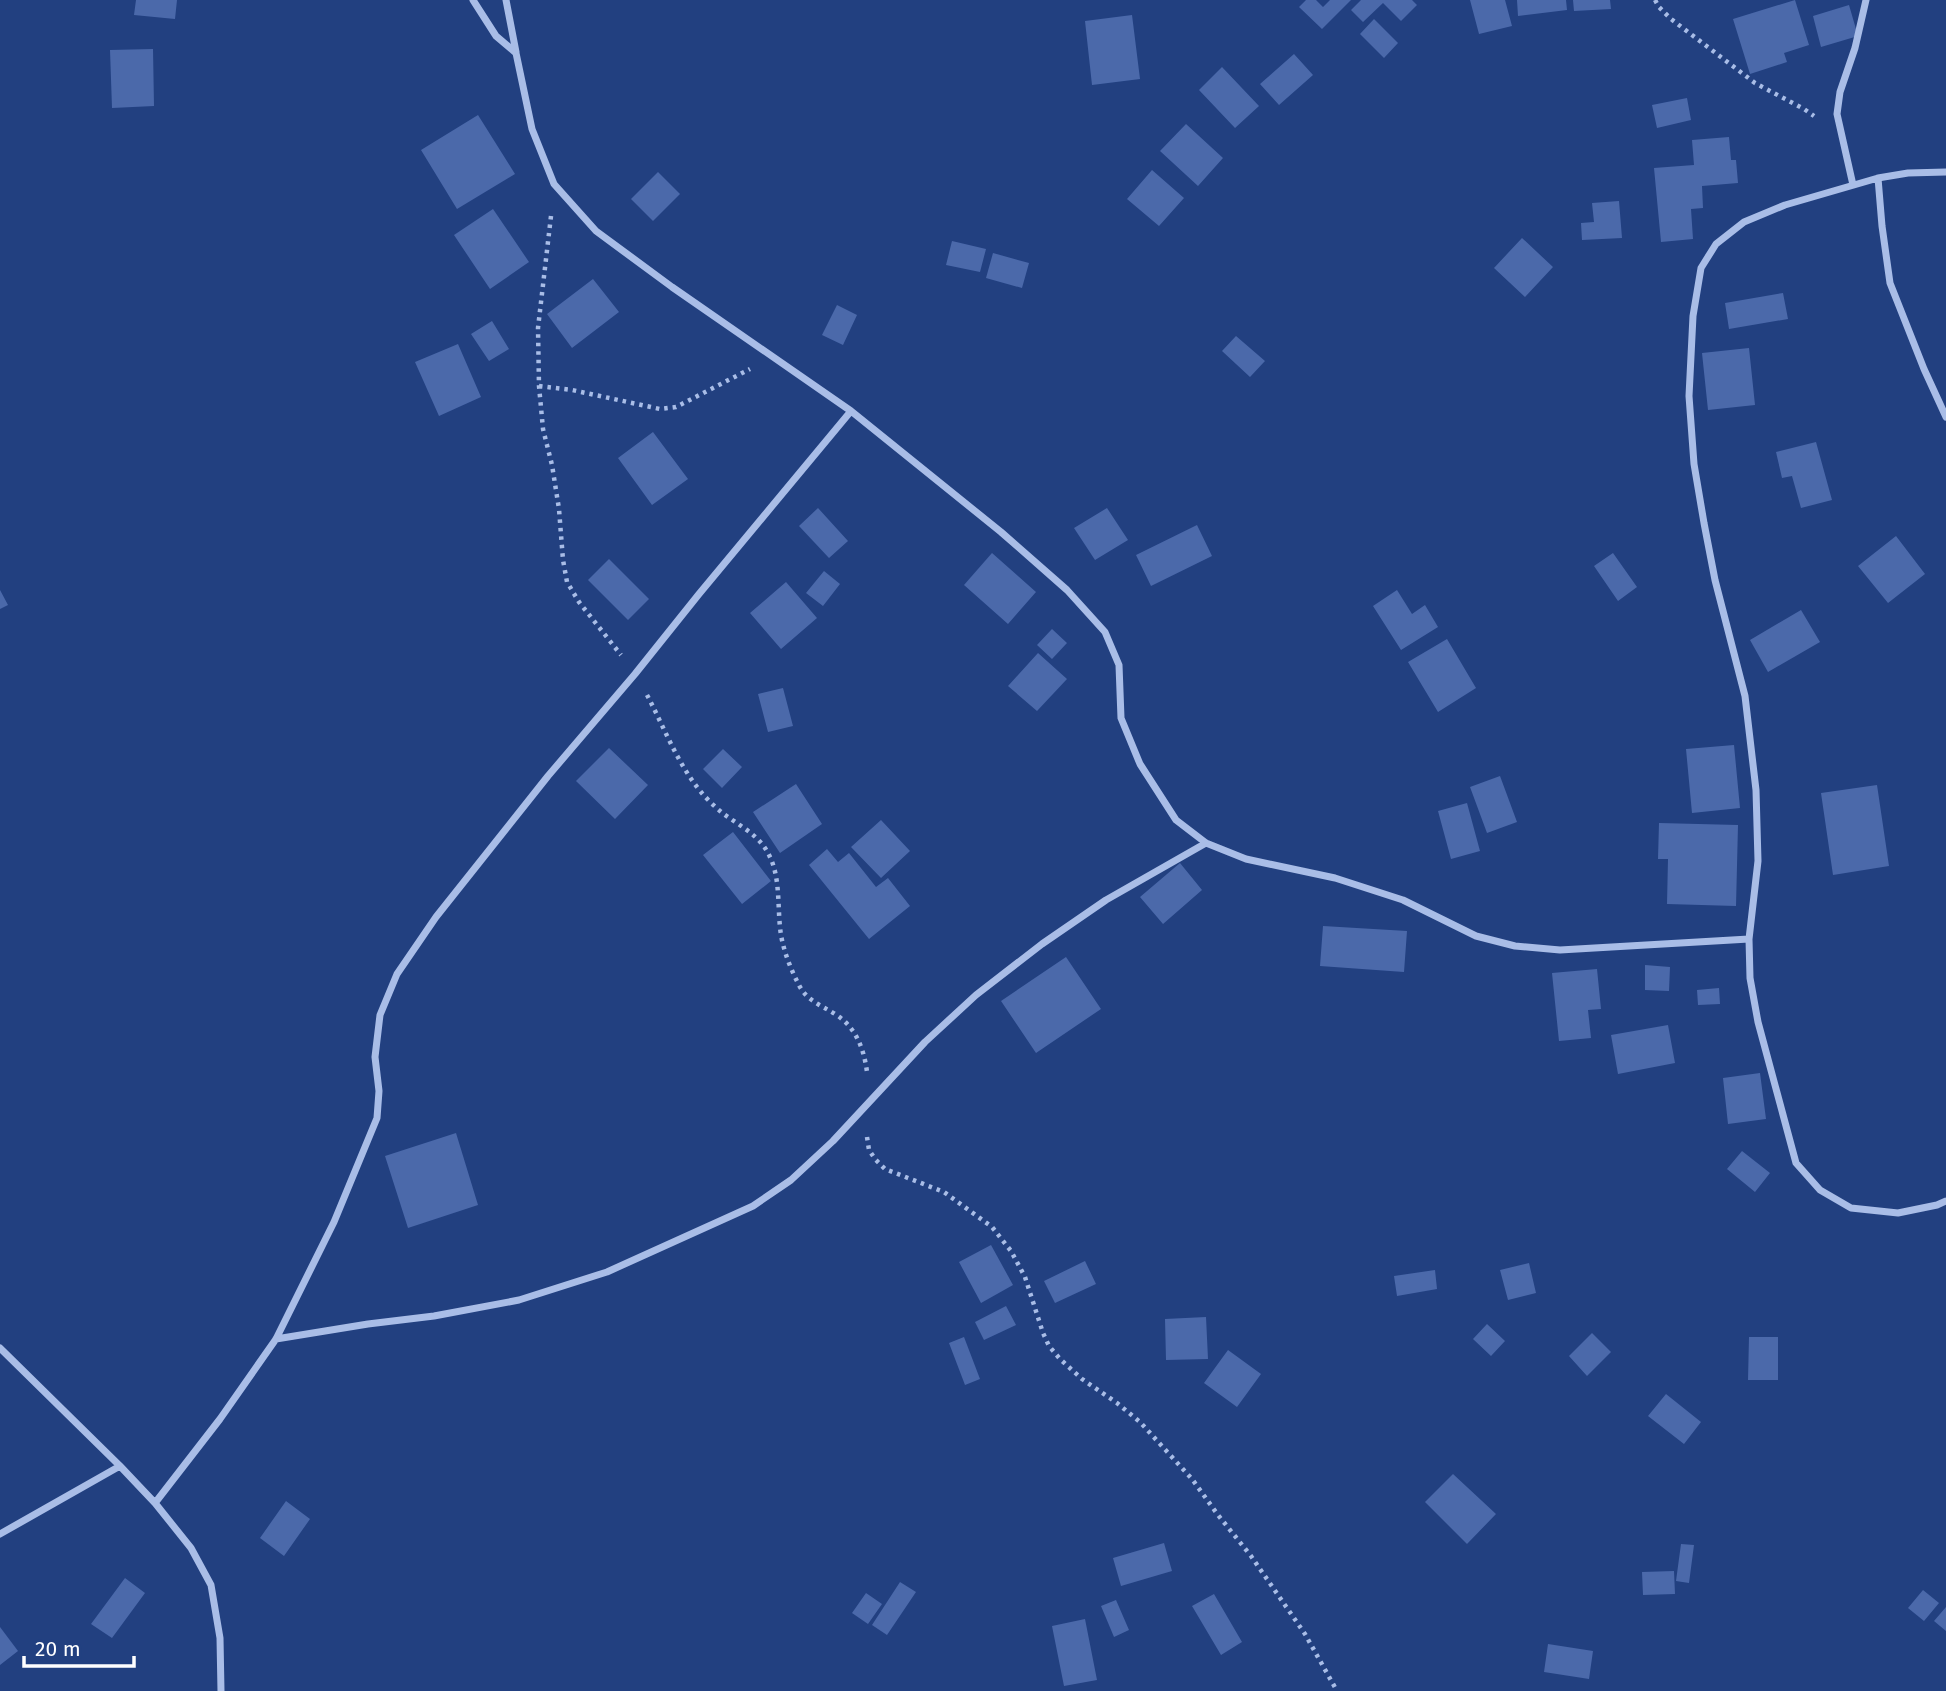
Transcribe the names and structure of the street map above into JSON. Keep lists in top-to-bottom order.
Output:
{
  "scale_bar": "20 m"
}
